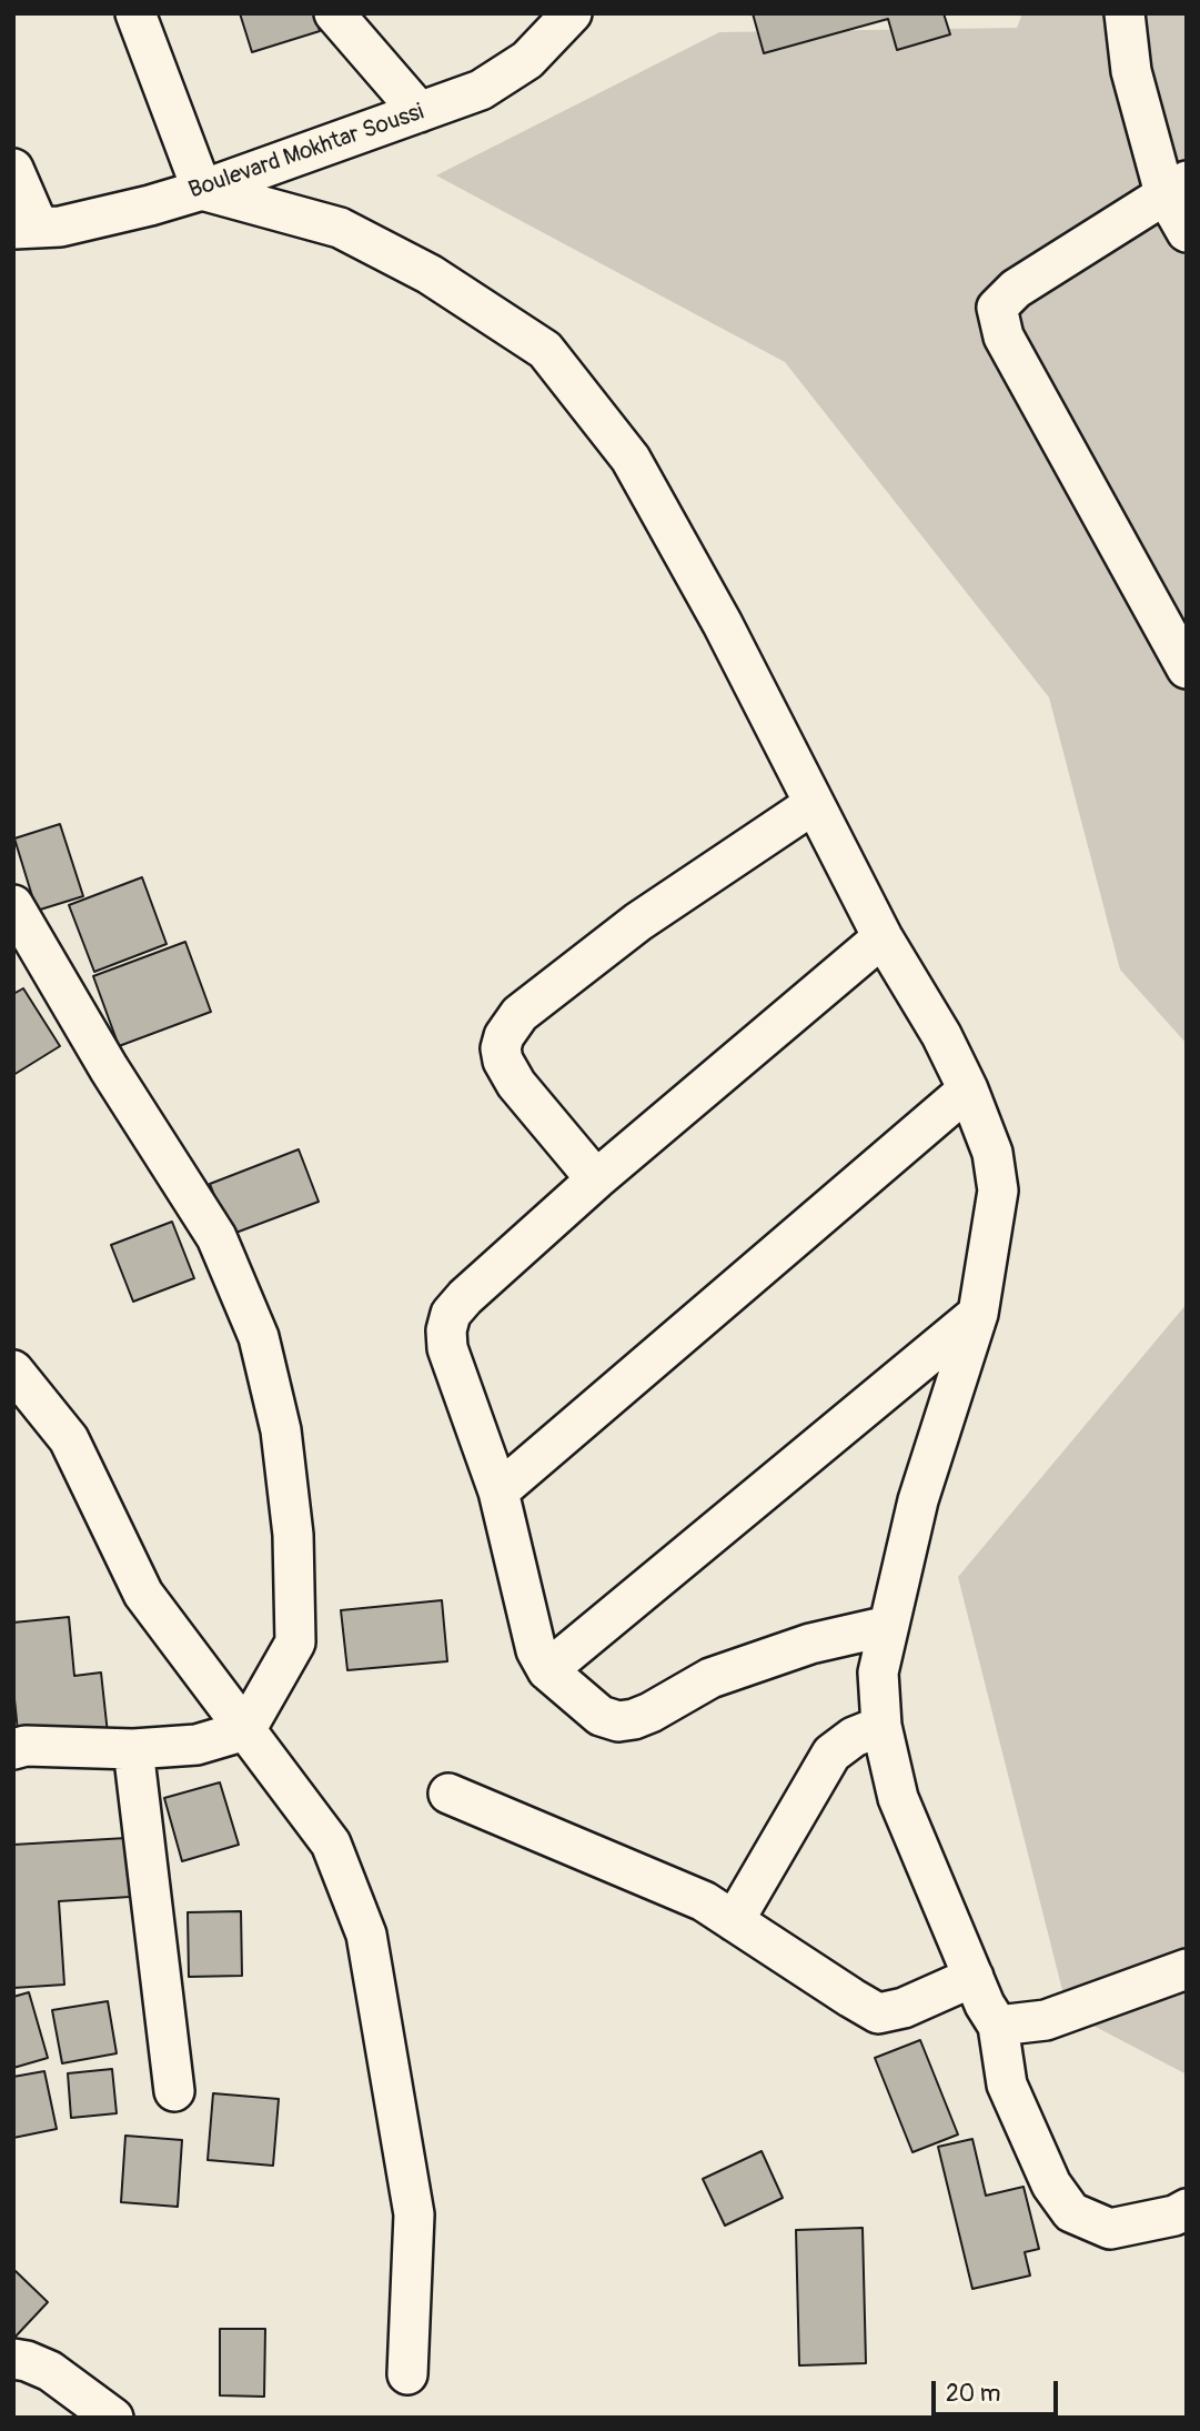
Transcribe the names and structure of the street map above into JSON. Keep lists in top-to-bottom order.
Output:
{
  "streets": {
    "street": ["Boulevard Mokhtar Soussi"]
  },
  "scale_bar": "20 m"
}
